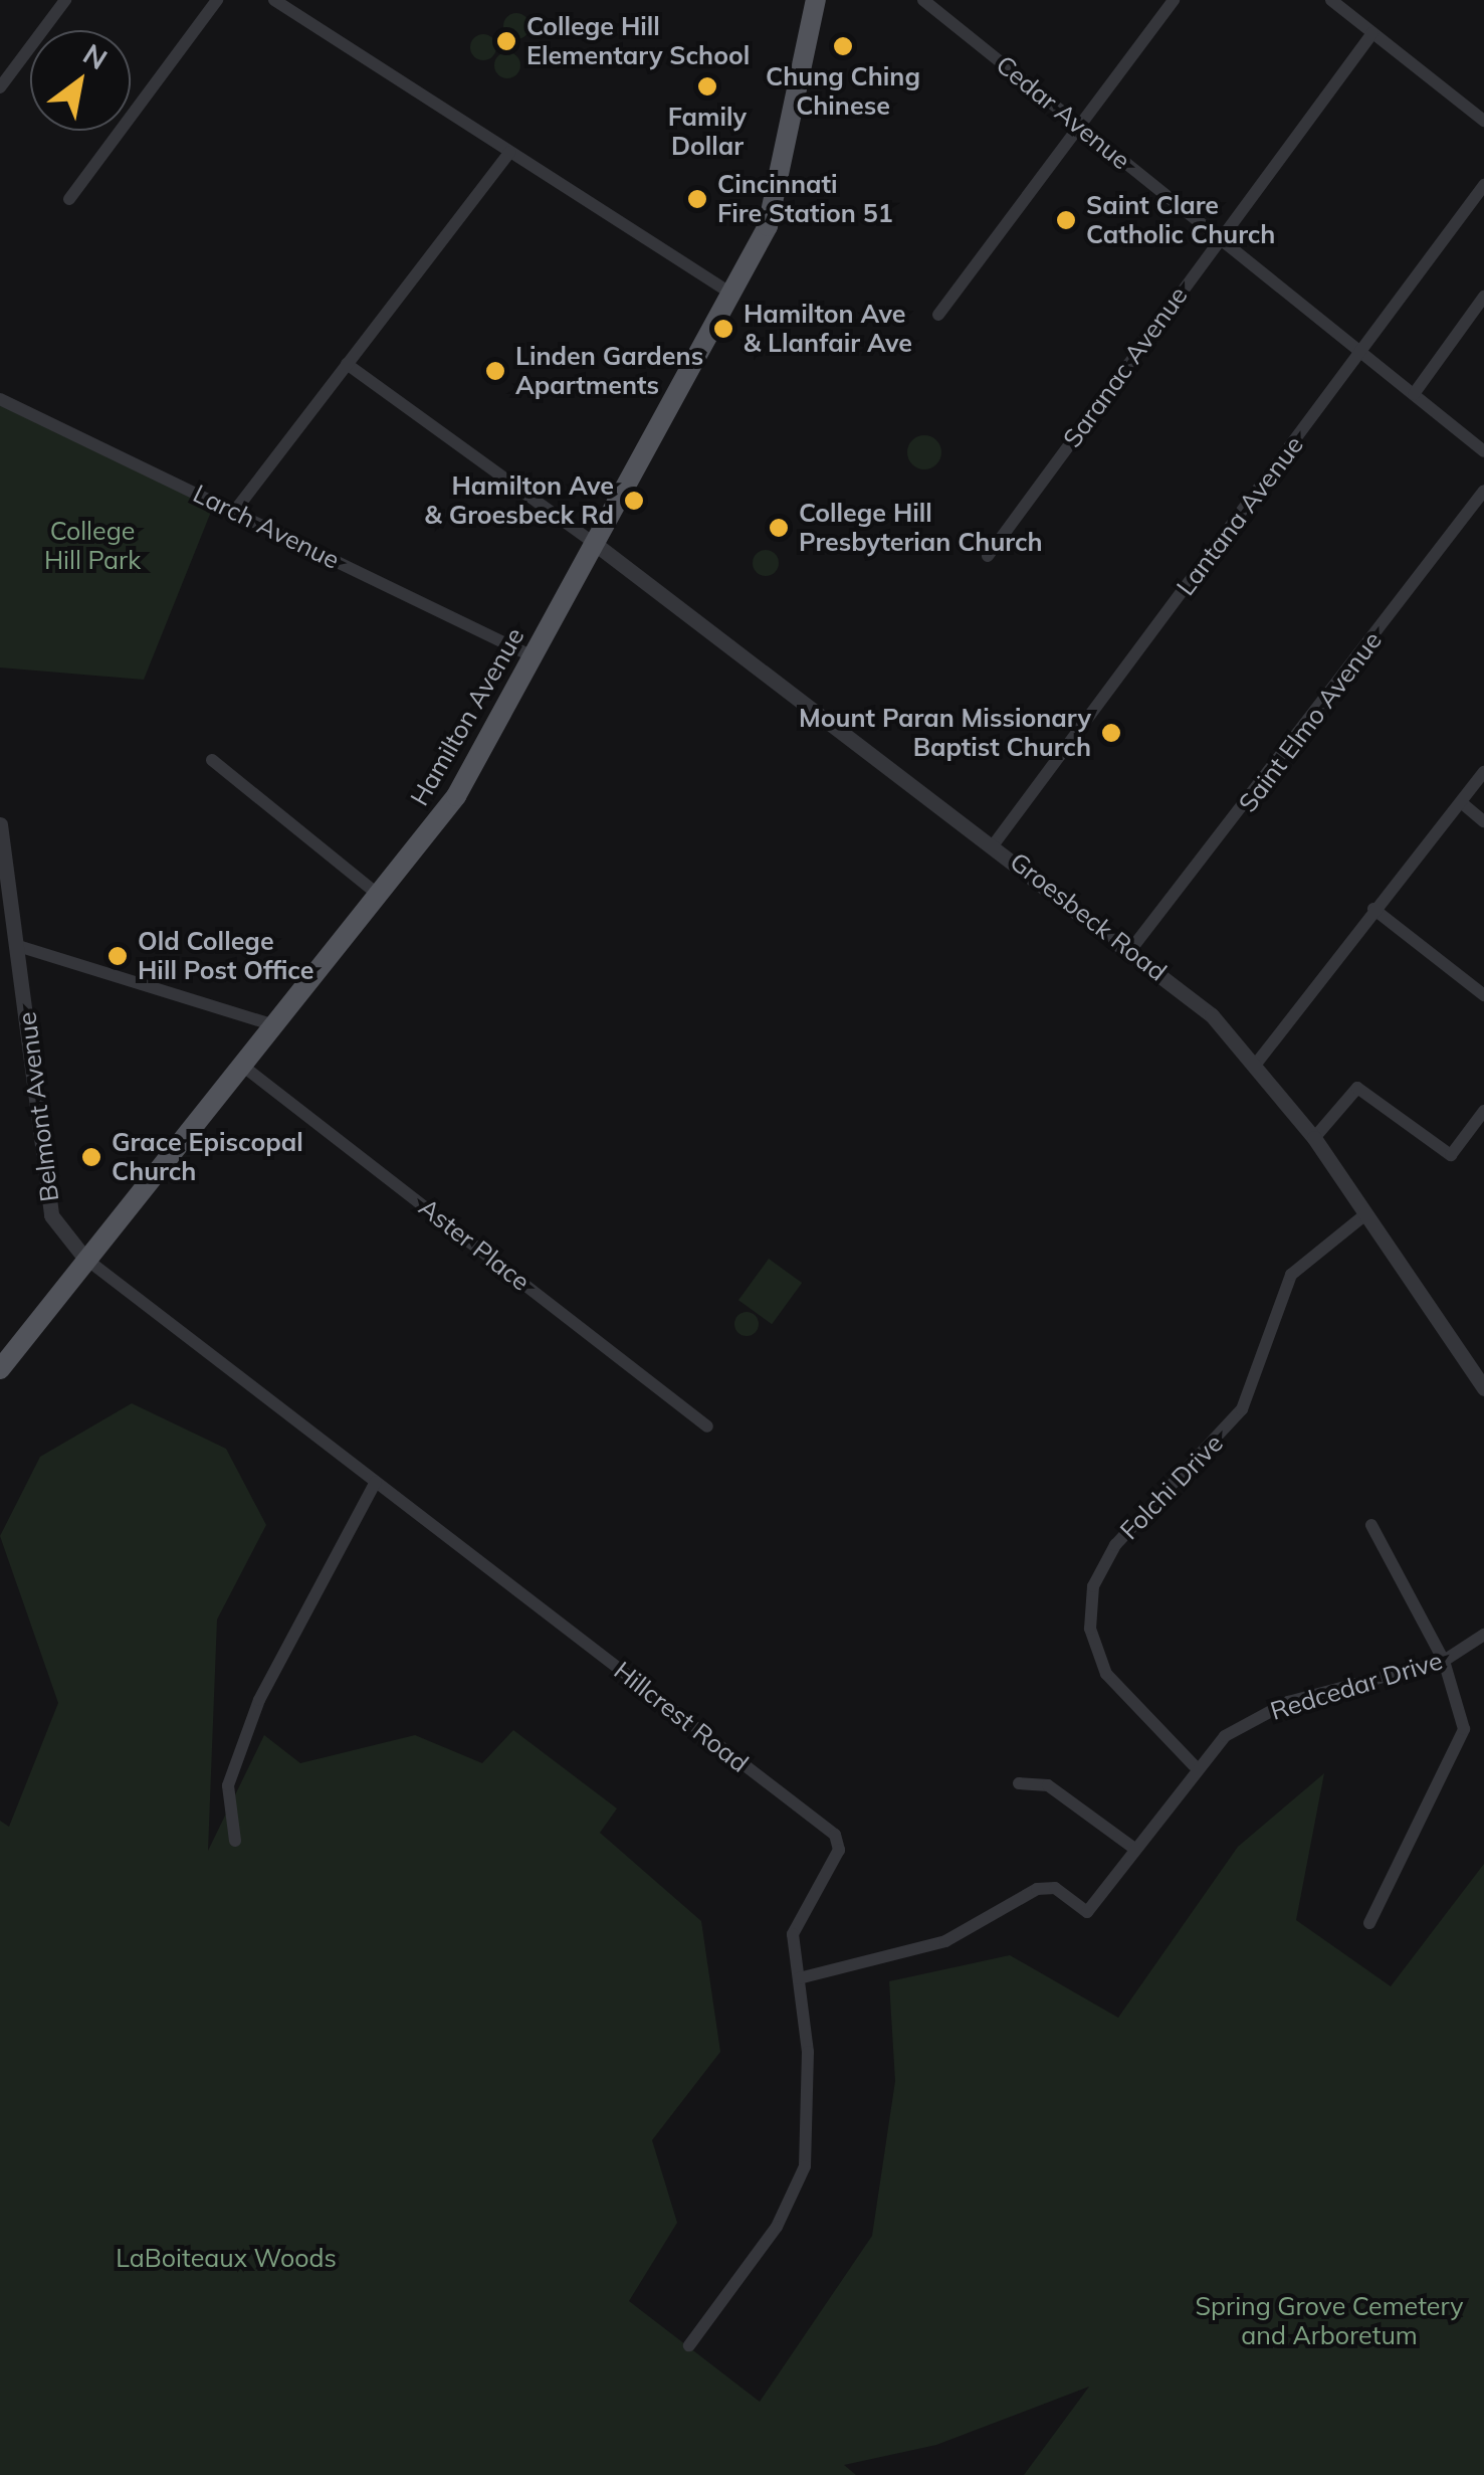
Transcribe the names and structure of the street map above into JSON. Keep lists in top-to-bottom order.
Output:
{
  "streets": {
    "main road": ["Hamilton Avenue"],
    "street": [
      "Cedar Avenue",
      "Saranac Avenue",
      "Lantana Avenue",
      "Larch Avenue",
      "Saint Elmo Avenue",
      "Groesbeck Road",
      "Belmont Avenue",
      "Aster Place",
      "Folchi Drive",
      "Redcedar Drive",
      "Hillcrest Road"
    ]
  },
  "crossings": [
    ["Cedar Avenue", "Saranac Avenue"],
    ["Cedar Avenue", "Lantana Avenue"],
    ["Lantana Avenue", "Groesbeck Road"],
    ["Larch Avenue", "Hamilton Avenue"],
    ["Hamilton Avenue", "Groesbeck Road"],
    ["Hamilton Avenue", "Belmont Avenue"],
    ["Hamilton Avenue", "Aster Place"],
    ["Hamilton Avenue", "Hillcrest Road"],
    ["Saint Elmo Avenue", "Groesbeck Road"],
    ["Groesbeck Road", "Folchi Drive"],
    ["Belmont Avenue", "Hillcrest Road"],
    ["Folchi Drive", "Redcedar Drive"],
    ["Redcedar Drive", "Hillcrest Road"]
  ],
  "parks": ["College Hill Park", "LaBoiteaux Woods", "Spring Grove Cemetery and Arboretum"],
  "places": [
    "College Hill Elementary School",
    "Chung Ching Chinese",
    "Family Dollar",
    "Cincinnati Fire Station 51",
    "Saint Clare Catholic Church",
    "Hamilton Ave & Llanfair Ave",
    "Linden Gardens Apartments",
    "Hamilton Ave & Groesbeck Rd",
    "College Hill Presbyterian Church",
    "Mount Paran Missionary Baptist Church",
    "Old College Hill Post Office",
    "Grace Episcopal Church"
  ],
  "north": "top right"
}
